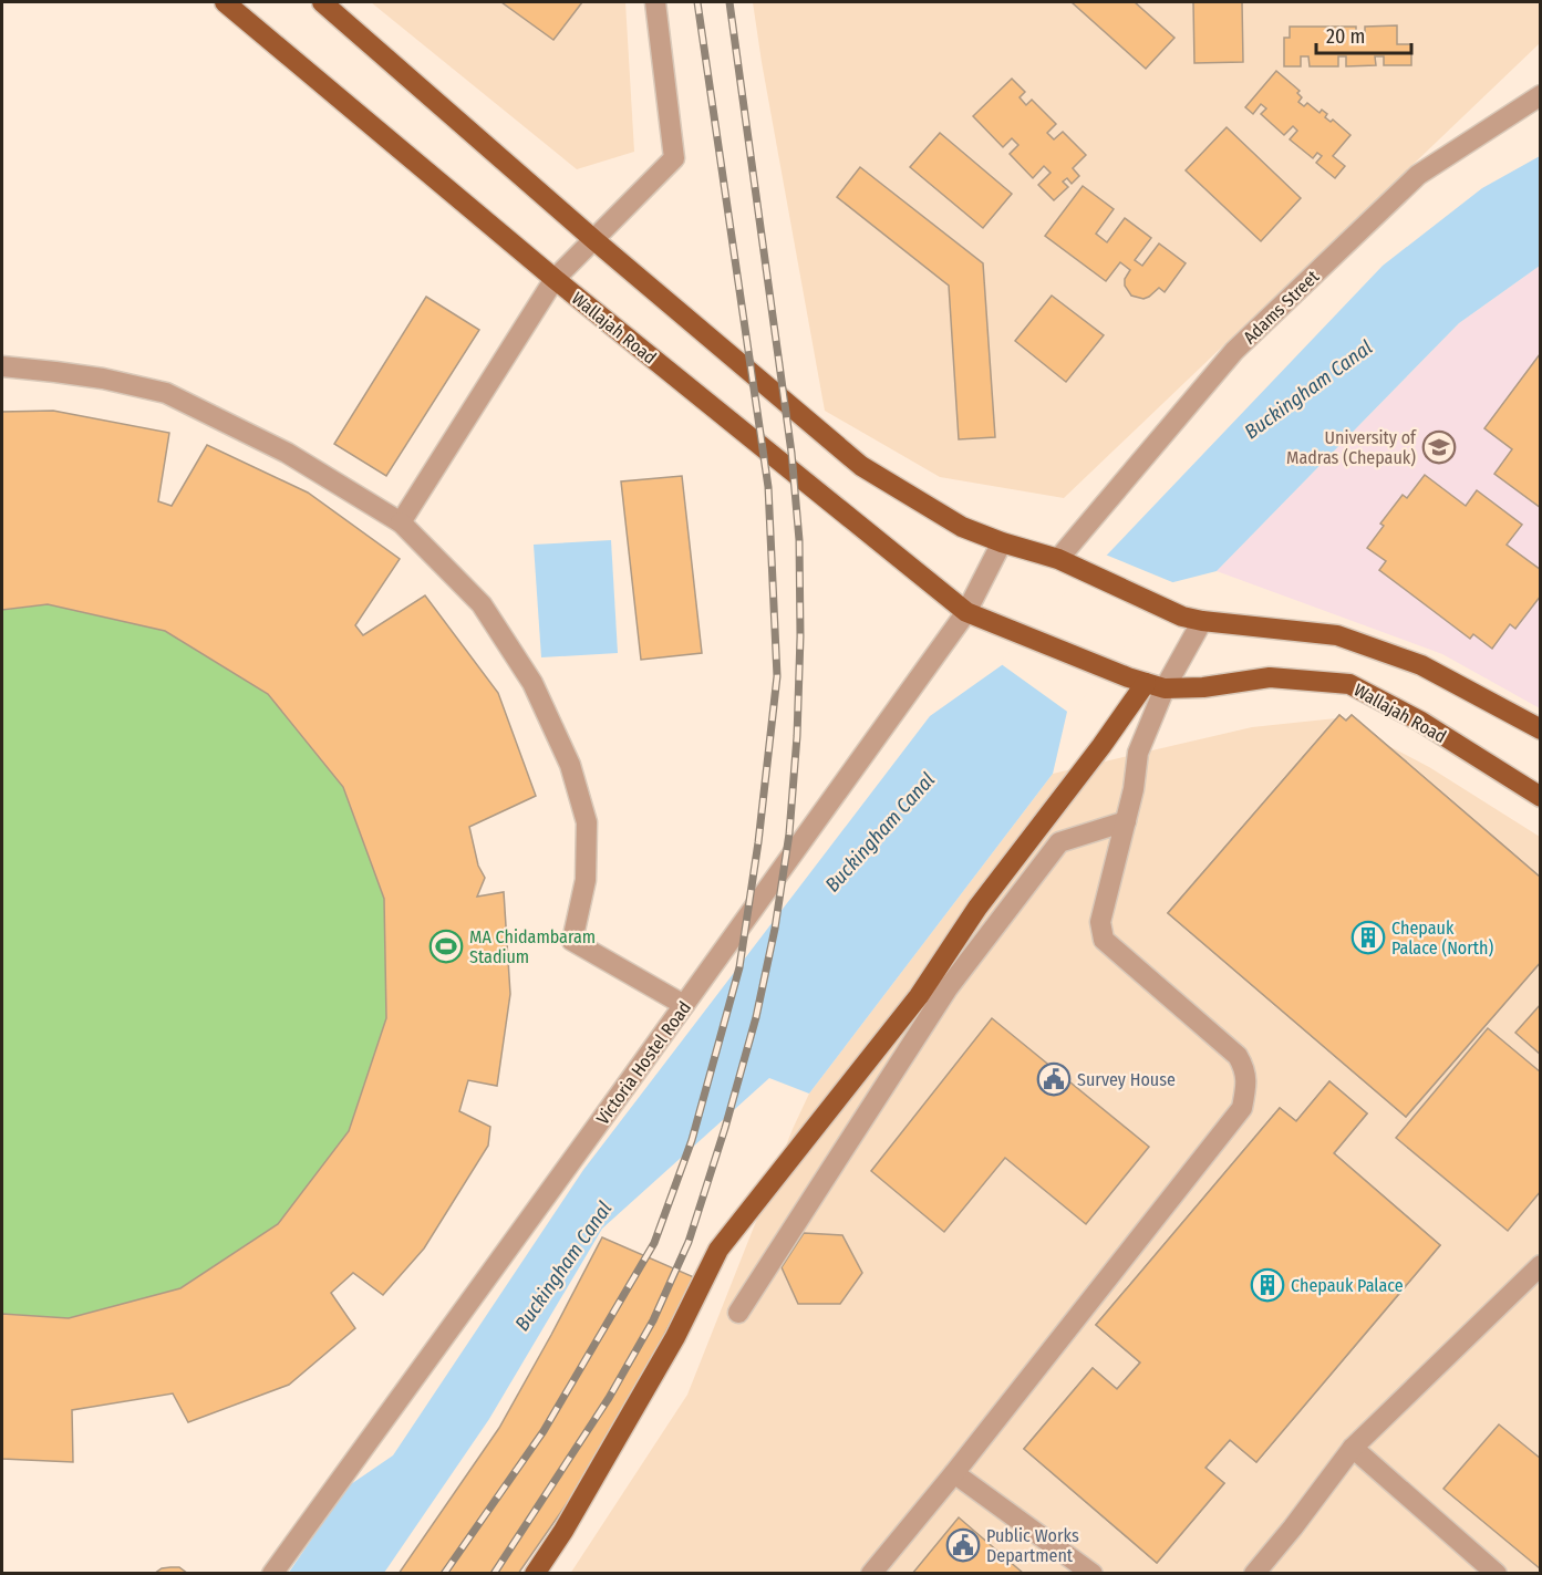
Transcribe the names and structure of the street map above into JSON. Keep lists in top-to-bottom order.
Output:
{
  "streets": {
    "main road": ["Wallajah Road"],
    "street": ["Adams Street", "Victoria Hostel Road"]
  },
  "crossings": [
    ["Wallajah Road", "Victoria Hostel Road"]
  ],
  "water": ["Buckingham Canal"],
  "places": {
    "school or university": ["University of Madras (Chepauk)"],
    "building": ["Chepauk Palace (North)", "Chepauk Palace"],
    "sports": ["MA Chidambaram Stadium"],
    "public building": ["Survey House", "Public Works Department"]
  },
  "scale_bar": "20 m"
}
